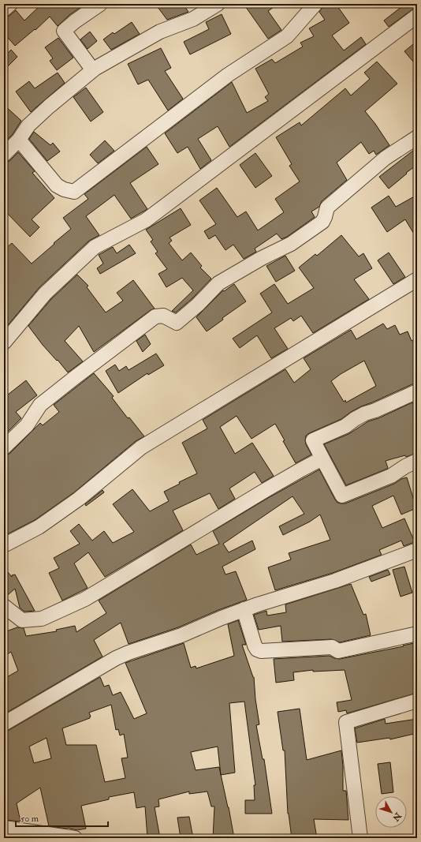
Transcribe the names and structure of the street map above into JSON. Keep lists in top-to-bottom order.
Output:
{
  "scale_bar": "50 m",
  "north": "bottom right"
}
